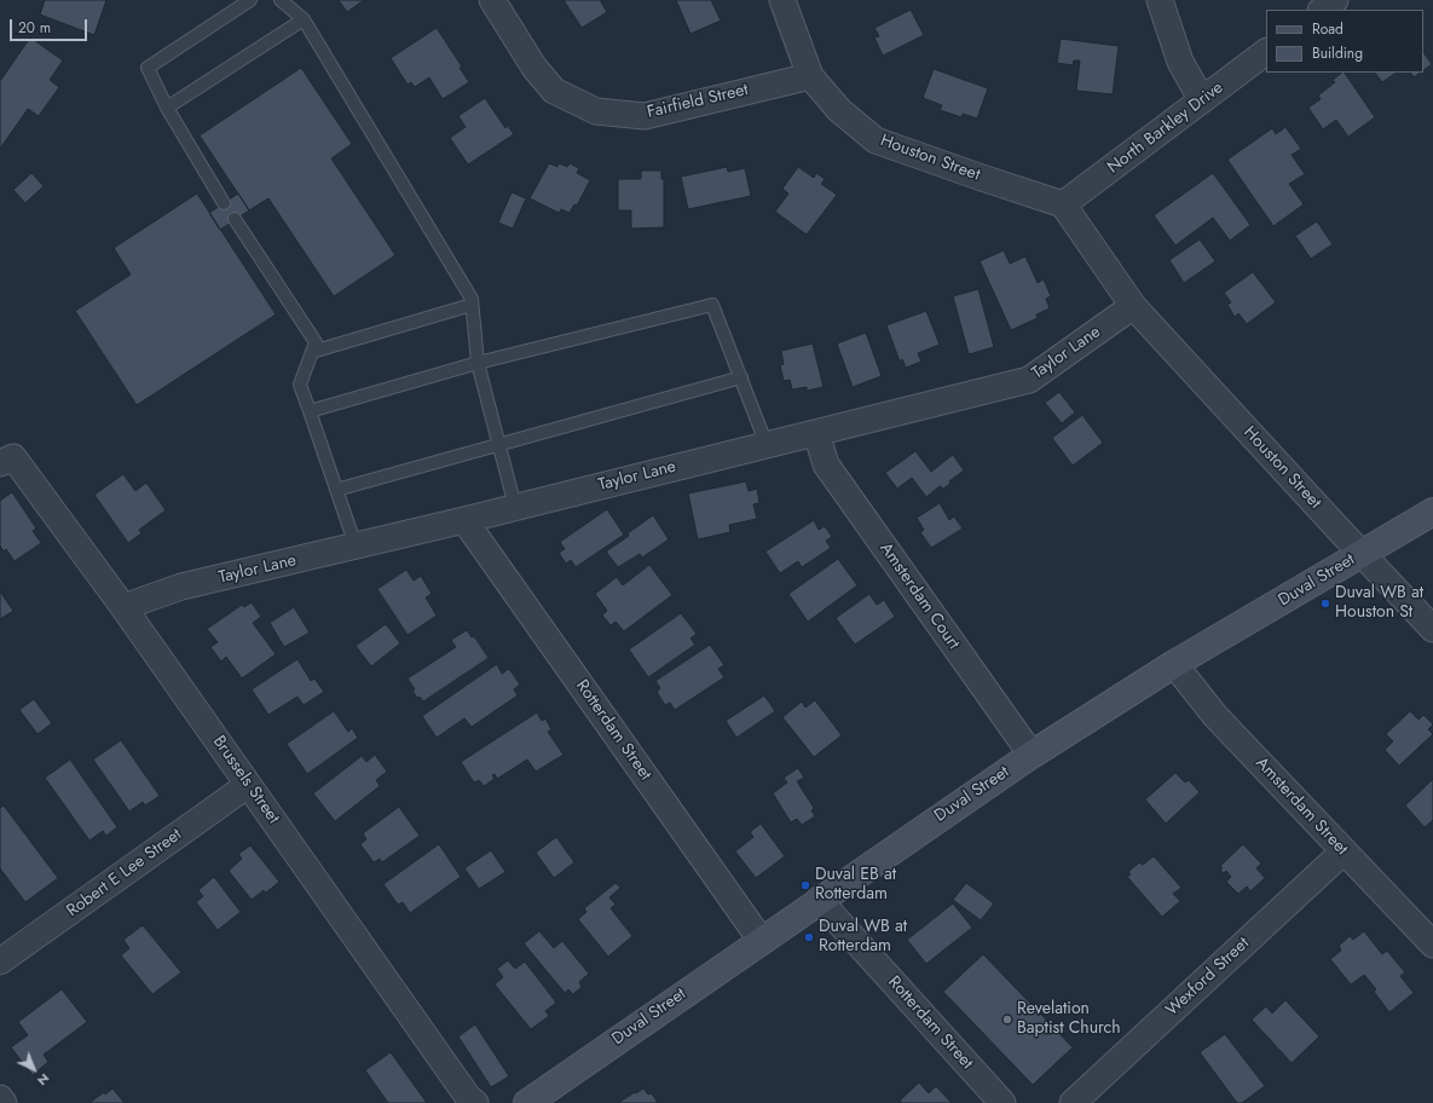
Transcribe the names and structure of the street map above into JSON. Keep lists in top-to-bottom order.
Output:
{
  "streets": {
    "street": [
      "Fairfield Street",
      "North Barkley Drive",
      "Houston Street",
      "Taylor Lane",
      "Duval Street",
      "Amsterdam Court",
      "Rotterdam Street",
      "Brussels Street",
      "Amsterdam Street",
      "Robert E Lee Street",
      "Wexford Street"
    ]
  },
  "crossings": [
    ["Fairfield Street", "Houston Street"],
    ["North Barkley Drive", "Houston Street"],
    ["Houston Street", "Taylor Lane"],
    ["Houston Street", "Duval Street"],
    ["Taylor Lane", "Amsterdam Court"],
    ["Taylor Lane", "Rotterdam Street"],
    ["Taylor Lane", "Brussels Street"],
    ["Duval Street", "Amsterdam Court"],
    ["Duval Street", "Rotterdam Street"],
    ["Duval Street", "Amsterdam Street"],
    ["Brussels Street", "Robert E Lee Street"],
    ["Amsterdam Street", "Wexford Street"]
  ],
  "places": [
    "Duval WB at Houston St",
    "Duval EB at Rotterdam",
    "Duval WB at Rotterdam",
    "Revelation Baptist Church"
  ],
  "legend": ["Road", "Building"],
  "scale_bar": "20 m",
  "north": "bottom right"
}
